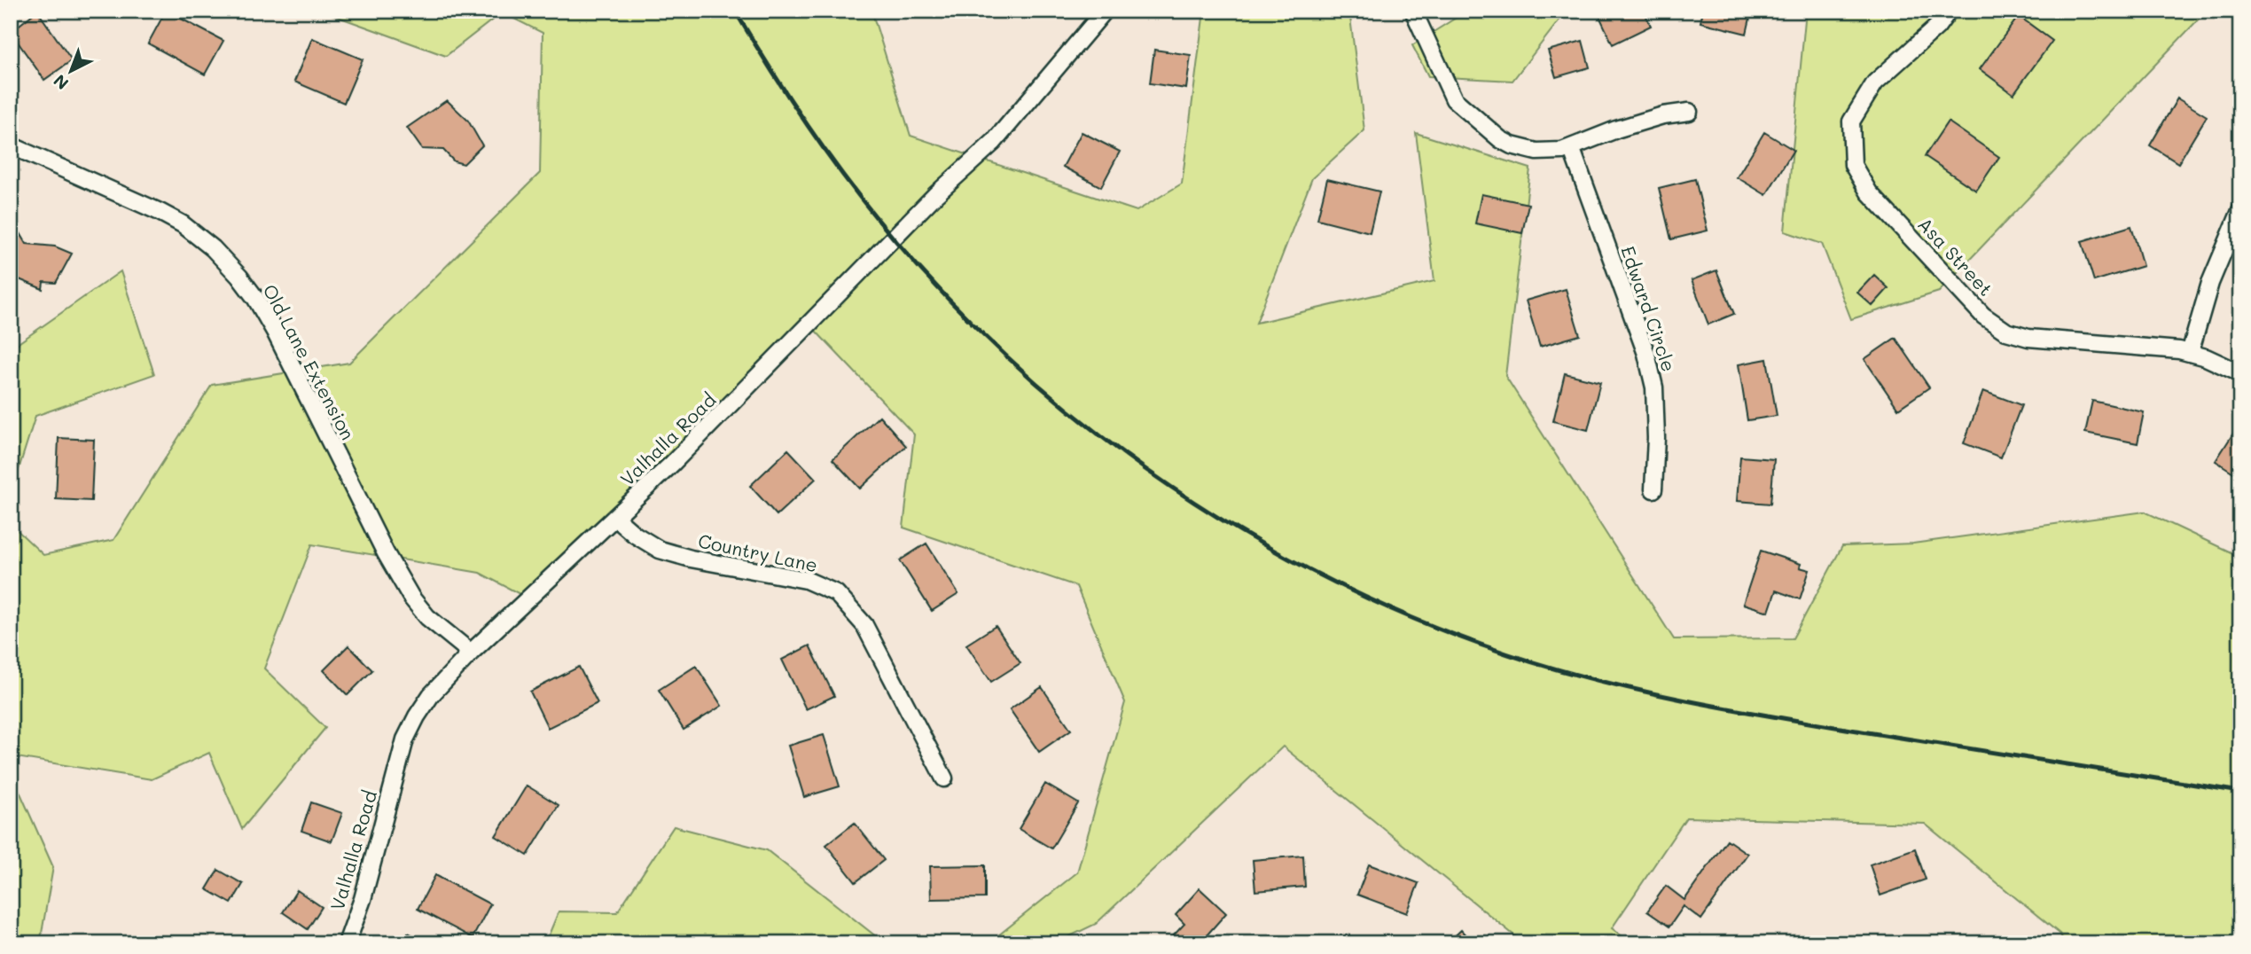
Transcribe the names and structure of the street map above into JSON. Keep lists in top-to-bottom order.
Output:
{
  "streets": {
    "street": [
      "Asa Street",
      "Edward Circle",
      "Old Lane Extension",
      "Valhalla Road",
      "Country Lane"
    ]
  },
  "crossings": [
    ["Old Lane Extension", "Valhalla Road"],
    ["Valhalla Road", "Country Lane"]
  ],
  "north": "bottom left"
}
